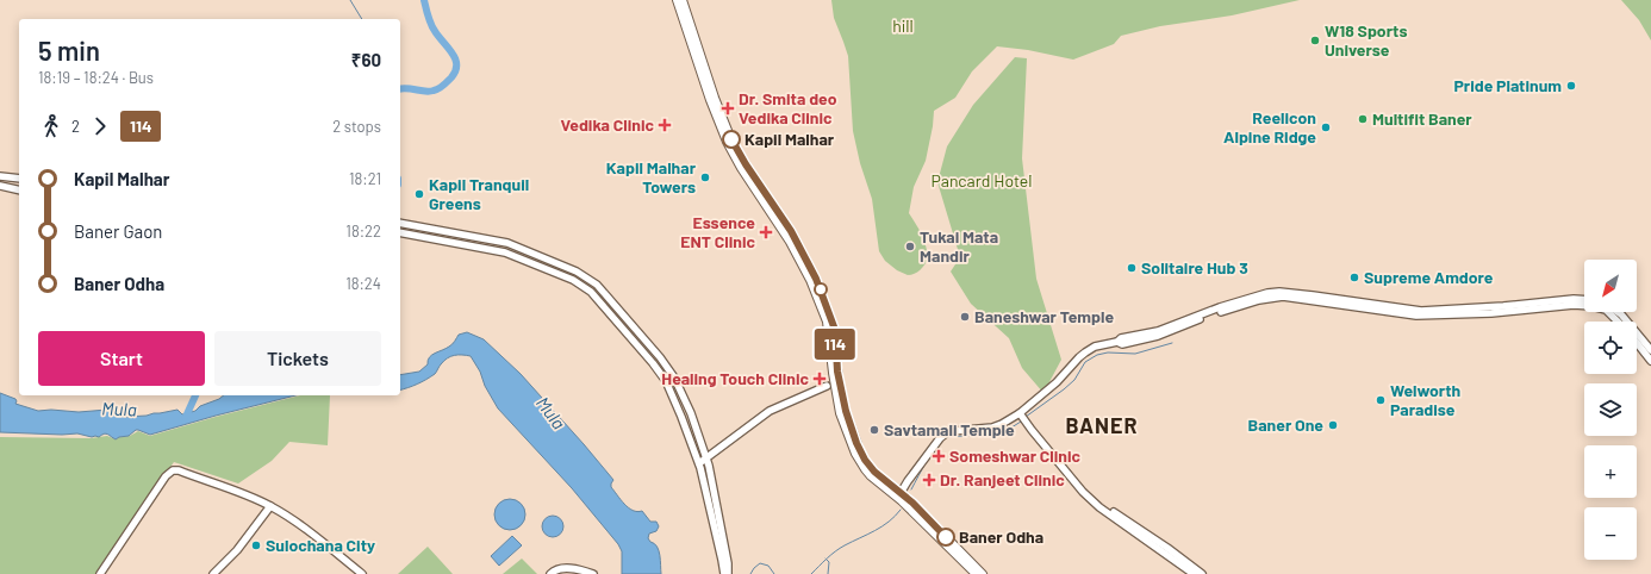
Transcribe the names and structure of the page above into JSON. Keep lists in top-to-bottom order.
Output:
{
  "districts": ["BANER"],
  "water": ["Mula"],
  "parks": ["hill", "Pancard Hotel"],
  "places": {
    "other": [
      "W18 Sports Universe",
      "Pride Platinum",
      "Multifit Baner",
      "Reelicon Alpine Ridge",
      "Kapil Malhar",
      "Kapil Malhar Towers",
      "Kapil Tranquil Greens",
      "Tukai Mata Mandir",
      "Solitaire Hub 3",
      "Supreme Amdore",
      "Baneshwar Temple",
      "Welworth Paradise",
      "Baner One",
      "Savtamali Temple",
      "Baner Odha",
      "Sulochana City"
    ],
    "health": [
      "Dr. Smita deo Vedika Clinic",
      "Vedika Clinic",
      "Essence ENT Clinic",
      "Healing Touch Clinic",
      "Someshwar Clinic",
      "Dr. Ranjeet Clinic"
    ]
  },
  "lines": ["bus line 114"],
  "north": "bottom left",
  "page": {
    "on_map": "114",
    "heading": ["5 min", "18:19 – 18:24 · Bus", "₹60"],
    "legs": ["2", "114", "2 stops"],
    "list": [
      {
        "name": "Kapil Malhar",
        "value": "18:21"
      },
      {
        "name": "Baner Gaon",
        "value": "18:22"
      },
      {
        "name": "Baner Odha",
        "value": "18:24"
      }
    ],
    "map_buttons": ["+", "−"],
    "buttons": ["Start", "Tickets"]
  }
}
